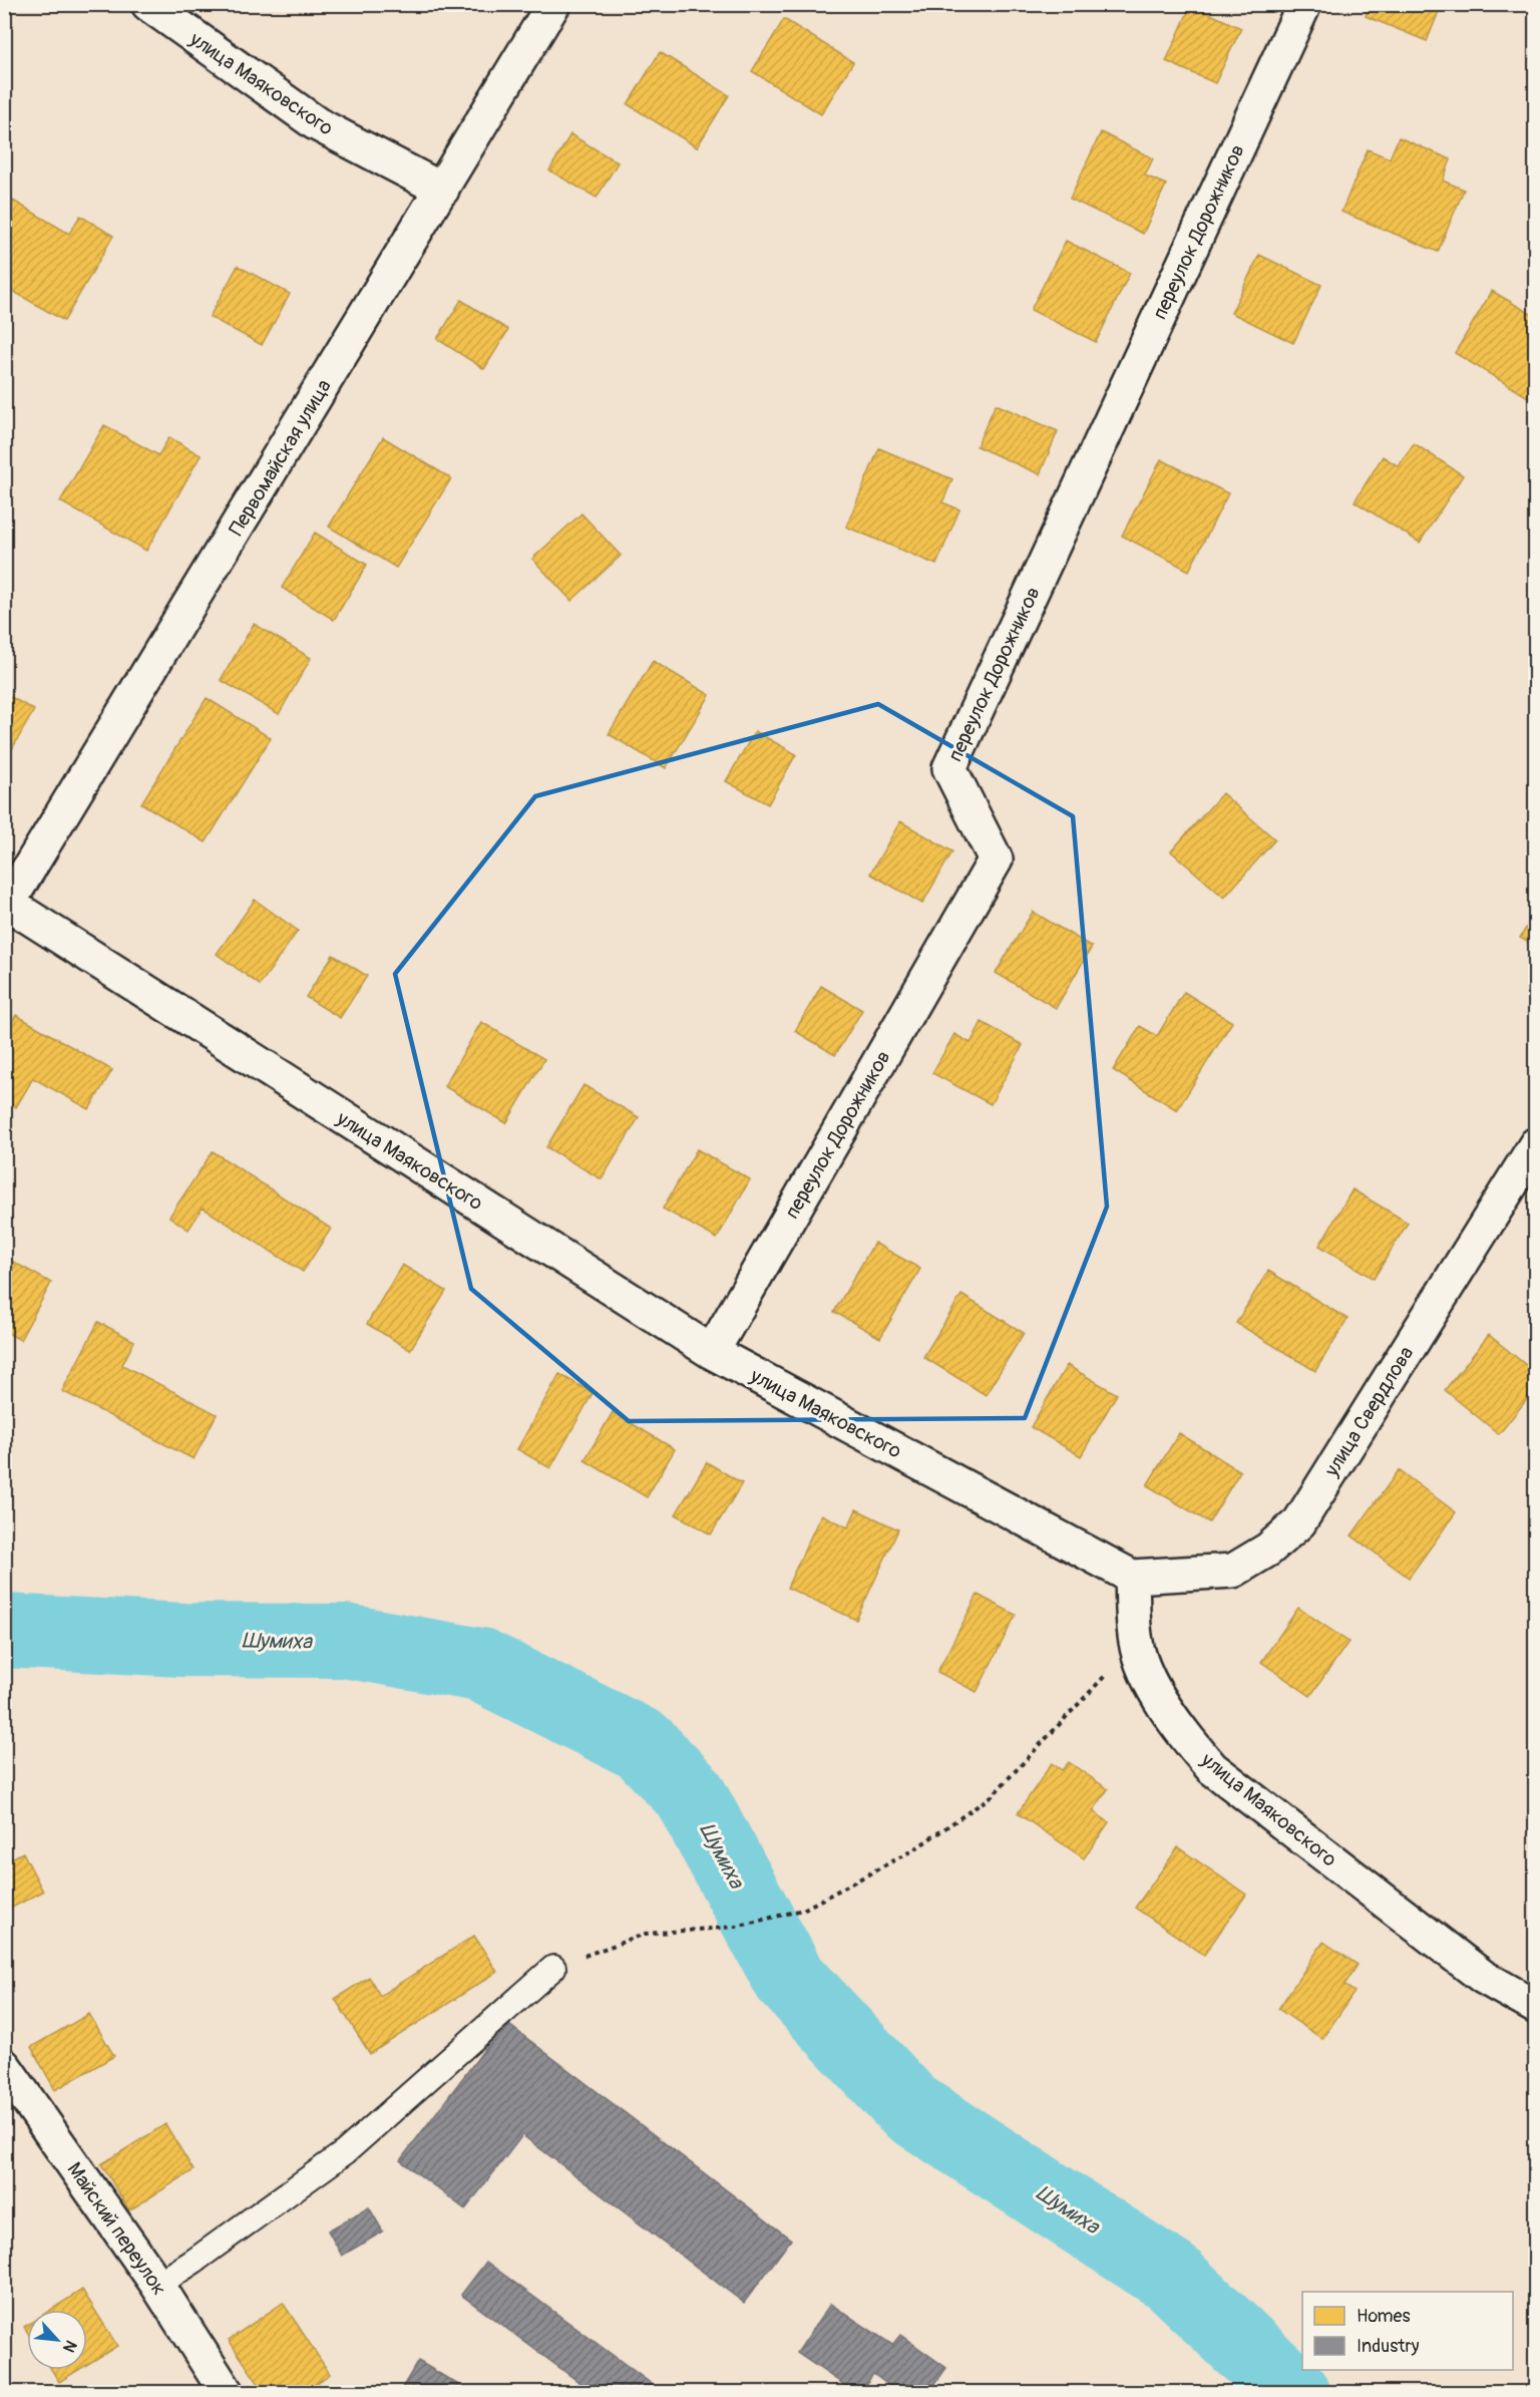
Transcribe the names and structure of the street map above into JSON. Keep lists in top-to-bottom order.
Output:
{
  "streets": {
    "street": [
      "улица Маяковского",
      "переулок Дорожников",
      "Первомайская улица",
      "улица Свердлова",
      "Майский переулок"
    ]
  },
  "crossings": [
    ["улица Маяковского", "переулок Дорожников"],
    ["улица Маяковского", "Первомайская улица"],
    ["улица Маяковского", "улица Свердлова"]
  ],
  "water": ["Шумиха"],
  "legend": ["Homes", "Industry"],
  "north": "bottom right"
}
